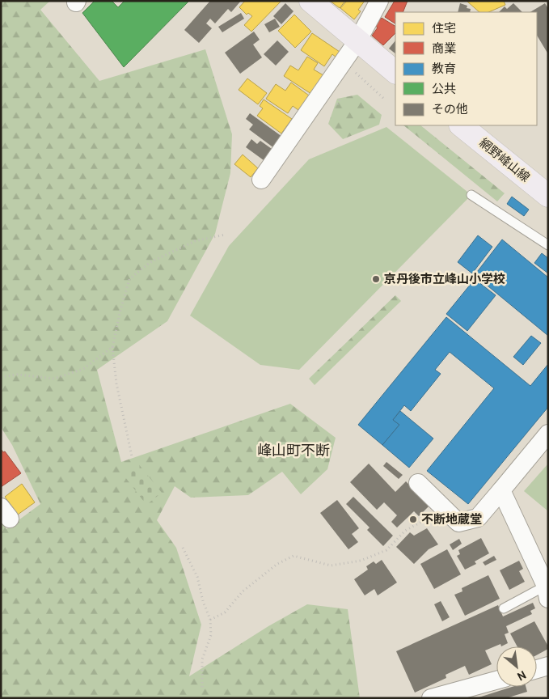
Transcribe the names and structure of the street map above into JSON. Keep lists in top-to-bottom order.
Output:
{
  "streets": {
    "main road": ["網野峰山線"]
  },
  "districts": ["峰山町不断"],
  "places": ["京丹後市立峰山小学校", "不断地蔵堂"],
  "legend": [
    "住宅",
    "商業",
    "教育",
    "公共",
    "その他"
  ],
  "north": "bottom right"
}
